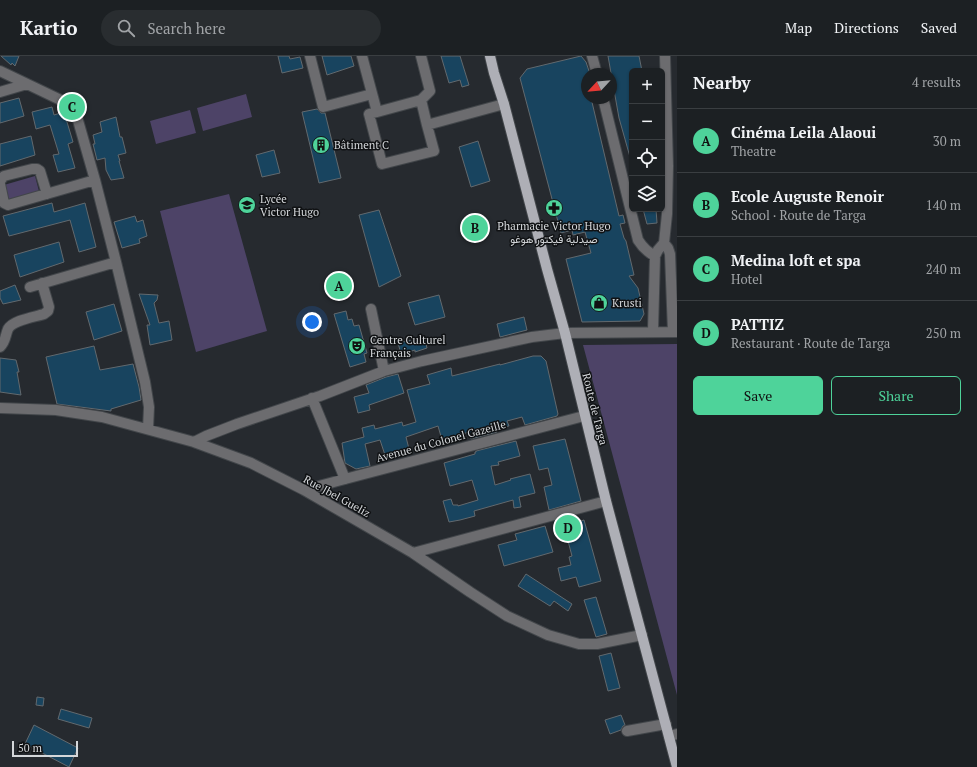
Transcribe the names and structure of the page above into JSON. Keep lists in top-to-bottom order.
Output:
{
  "streets": {
    "main road": ["Route de Targa"],
    "street": ["Avenue du Colonel Gazeille", "Rue Jbel Gueliz"]
  },
  "crossings": [
    ["Route de Targa", "Avenue du Colonel Gazeille"],
    ["Route de Targa", "Rue Jbel Gueliz"],
    ["Avenue du Colonel Gazeille", "Rue Jbel Gueliz"]
  ],
  "places": {
    "building": ["Bâtiment C"],
    "school or university": ["Lycée Victor Hugo"],
    "pharmacy": ["Pharmacie Victor Hugo صيدلية فيكتور هوغو"],
    "shop": ["Krusti"],
    "theatre": ["Centre Culturel Français"]
  },
  "scale_bar": "50 m",
  "north": "bottom left",
  "page": {
    "header": "Kartio",
    "search": "Search here",
    "nav": ["Map", "Directions", "Saved"],
    "heading": ["Nearby", "4 results"],
    "map_buttons": ["+", "−"],
    "pins": [
      "C",
      "B",
      "A",
      "D"
    ],
    "list": [
      {
        "mark": "A",
        "name": "Cinéma Leila Alaoui",
        "note": "Theatre",
        "value": "30 m"
      },
      {
        "mark": "B",
        "name": "Ecole Auguste Renoir",
        "note": "School · Route de Targa",
        "value": "140 m"
      },
      {
        "mark": "C",
        "name": "Medina loft et spa",
        "note": "Hotel",
        "value": "240 m"
      },
      {
        "mark": "D",
        "name": "PATTIZ",
        "note": "Restaurant · Route de Targa",
        "value": "250 m"
      }
    ],
    "buttons": ["Save", "Share"],
    "scale": "50 m"
  }
}
